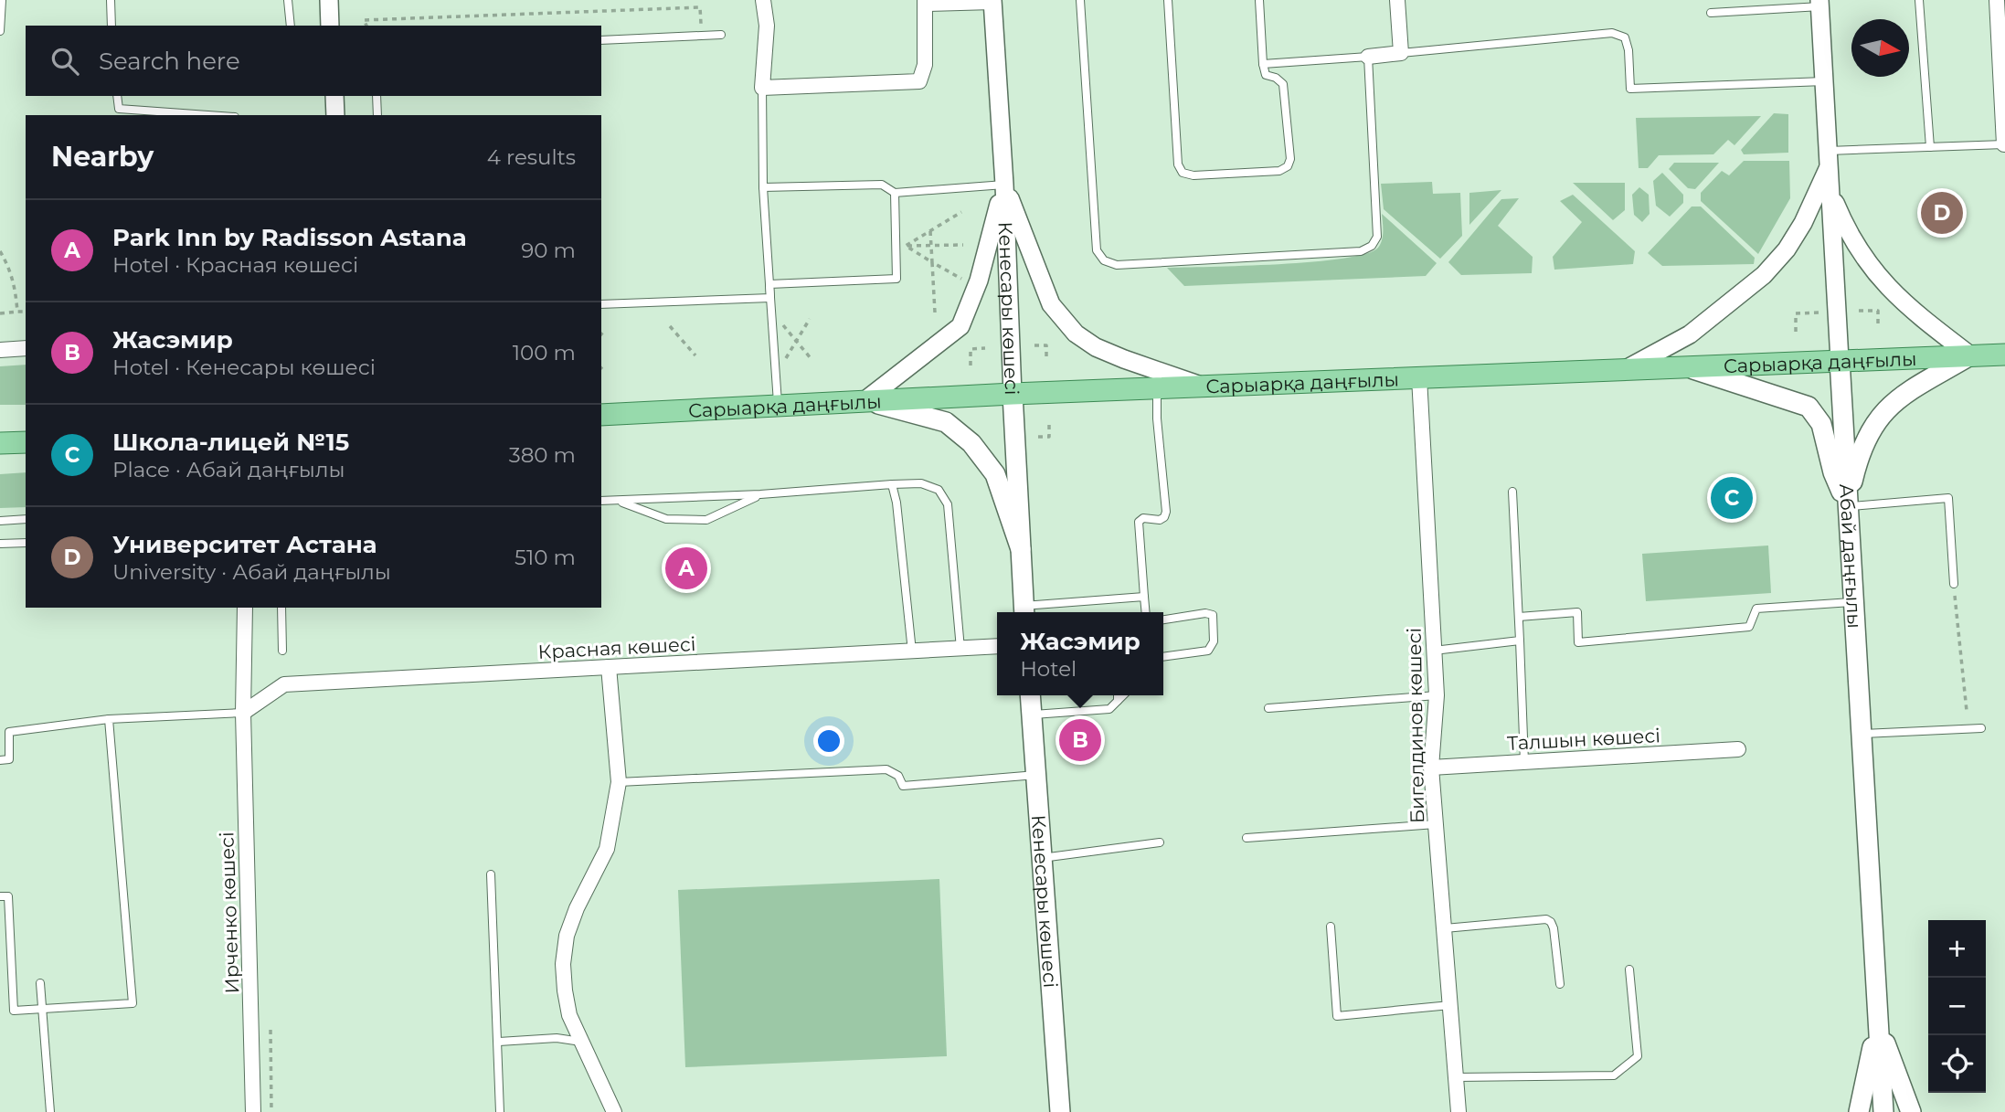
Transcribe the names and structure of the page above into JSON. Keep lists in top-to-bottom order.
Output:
{
  "streets": {
    "main road": ["Кенесары көшесі", "Сарыарқа даңғылы", "Абай даңғылы"],
    "street": [
      "Красная көшесі",
      "Бигелдинов көшесі",
      "Талшын көшесі",
      "Ирченко көшесі"
    ]
  },
  "crossings": [
    ["Кенесары көшесі", "Сарыарқа даңғылы"],
    ["Сарыарқа даңғылы", "Абай даңғылы"],
    ["Сарыарқа даңғылы", "Бигелдинов көшесі"],
    ["Красная көшесі", "Ирченко көшесі"],
    ["Бигелдинов көшесі", "Талшын көшесі"]
  ],
  "north": "right",
  "page": {
    "search": "Search here",
    "heading": ["Nearby", "4 results"],
    "pins": [
      "D",
      "C",
      "A",
      "B"
    ],
    "list": [
      {
        "mark": "A",
        "name": "Park Inn by Radisson Astana",
        "note": "Hotel · Красная көшесі",
        "value": "90 m"
      },
      {
        "mark": "B",
        "name": "Жасэмир",
        "note": "Hotel · Кенесары көшесі",
        "value": "100 m"
      },
      {
        "mark": "C",
        "name": "Школа-лицей №15",
        "note": "Place · Абай даңғылы",
        "value": "380 m"
      },
      {
        "mark": "D",
        "name": "Университет Астана",
        "note": "University · Абай даңғылы",
        "value": "510 m"
      }
    ],
    "popup": ["Жасэмир", "Hotel"],
    "map_buttons": ["+", "−"]
  }
}
